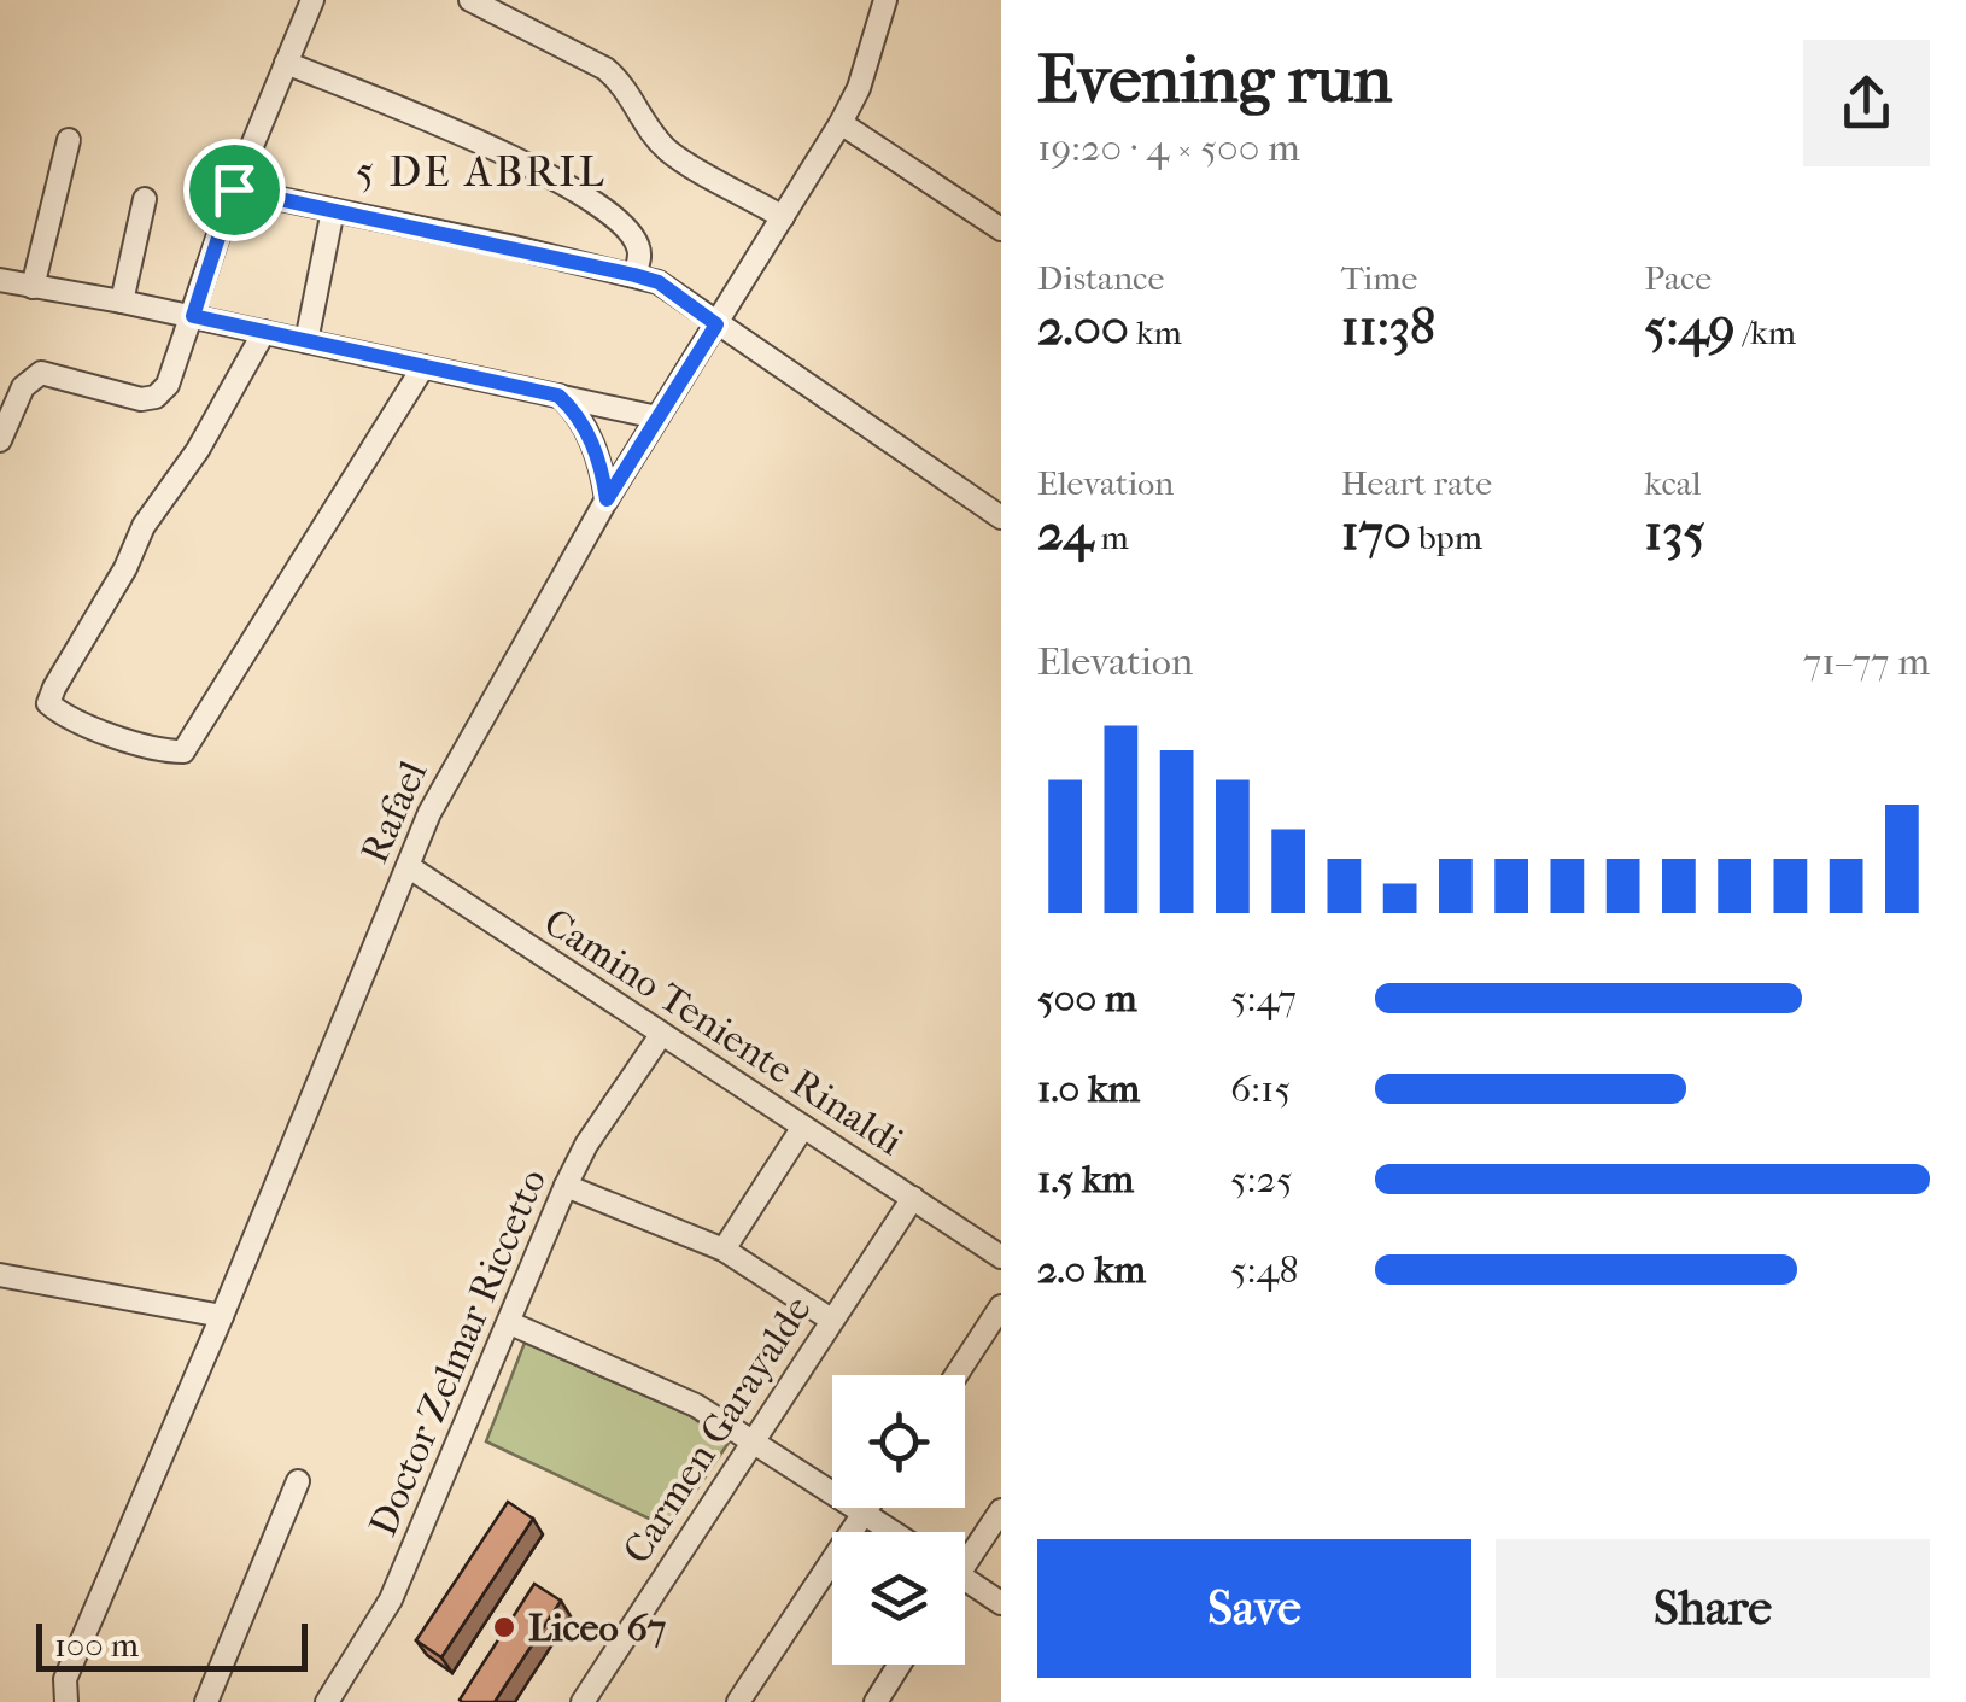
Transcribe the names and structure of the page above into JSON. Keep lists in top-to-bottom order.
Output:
{
  "streets": {
    "street": [
      "Rafael",
      "Camino Teniente Rinaldi",
      "Doctor Zelmar Riccetto",
      "Carmen Garayalde"
    ]
  },
  "crossings": [
    ["Rafael", "Camino Teniente Rinaldi"],
    ["Camino Teniente Rinaldi", "Doctor Zelmar Riccetto"],
    ["Camino Teniente Rinaldi", "Carmen Garayalde"]
  ],
  "districts": ["5 DE ABRIL"],
  "places": ["Liceo 67"],
  "scale_bar": "100 m",
  "page": {
    "heading": ["Evening run", "19:20 · 4 × 500 m"],
    "stats": [
      ["Distance", "2.00 km"],
      ["Time", "11:38"],
      ["Pace", "5:49 /km"],
      ["Elevation", "24 m"],
      ["Heart rate", "170 bpm"],
      ["kcal", "135"]
    ],
    "chart": ["Elevation", "71–77 m"],
    "list": [
      {
        "name": "500 m",
        "note": "5:47"
      },
      {
        "name": "1.0 km",
        "note": "6:15"
      },
      {
        "name": "1.5 km",
        "note": "5:25"
      },
      {
        "name": "2.0 km",
        "note": "5:48"
      }
    ],
    "buttons": ["Save", "Share"],
    "scale": "100 m"
  }
}
